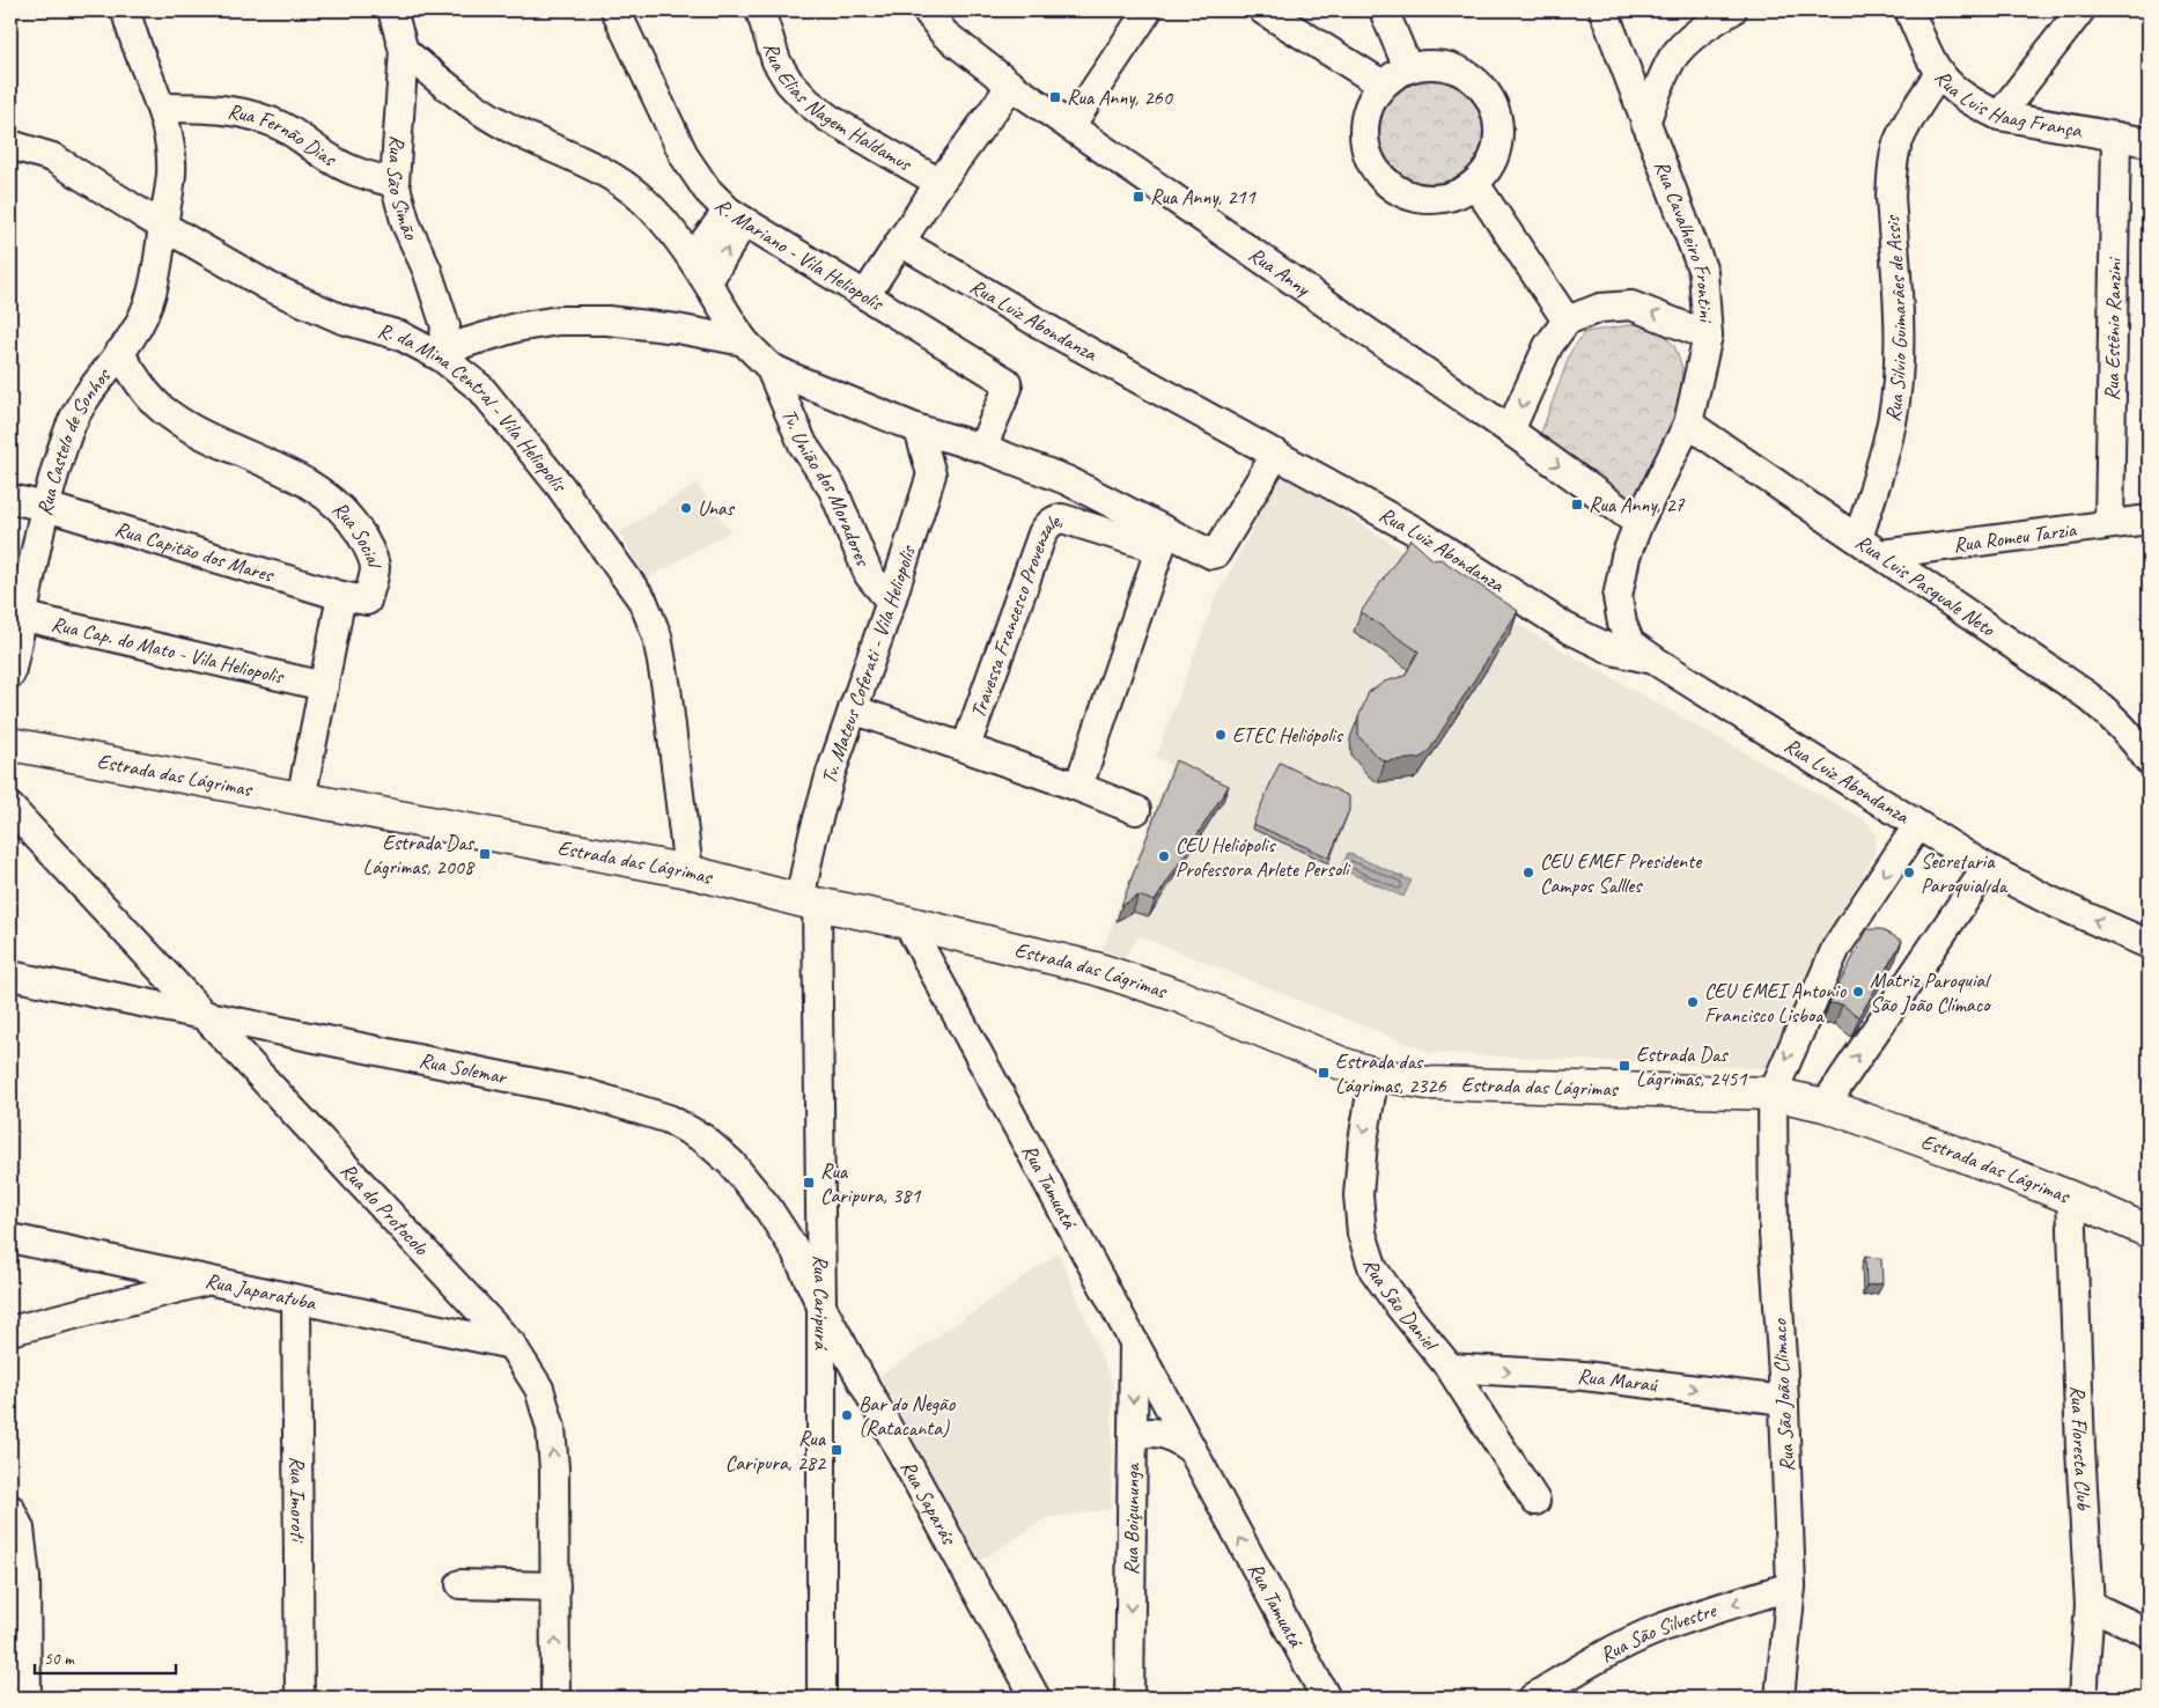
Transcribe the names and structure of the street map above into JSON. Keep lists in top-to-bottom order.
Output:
{
  "streets": {
    "main road": ["Estrada das Lágrimas"],
    "street": [
      "Rua Luis Haag França",
      "Rua Elias Nagem Haldamus",
      "Rua Fernão Dias",
      "Rua São Simão",
      "Rua Cavalheiro Frontini",
      "R. Mariano - Vila Heliopolis",
      "Rua Anny",
      "Rua Luiz Abondanza",
      "Rua Silvio Guimarâes de Assis",
      "Rua Estênio Ranzini",
      "R. da Mina Central - Vila Heliopolis",
      "Rua Castelo de Sonhos",
      "Tv. União dos Moradores",
      "Rua Social",
      "Rua Romeu Tarzia",
      "Rua Capitão dos Mares",
      "Rua Luis Pasquale Neto",
      "Travessa Francesco Provenzale,",
      "Rua Cap. do Mato - Vila Heliopolis",
      "Tv. Mateus Coferati - Vila Heliopolis",
      "Rua Solemar",
      "Rua Tamuatá",
      "Rua do Protocolo",
      "Rua Japaratuba",
      "Rua Caripurá",
      "Rua São Daniel",
      "Rua Maraú",
      "Rua São João Climaco",
      "Rua Floresta Club",
      "Rua Imoroti",
      "Rua Saparás",
      "Rua Boiçununga",
      "Rua São Silvestre"
    ]
  },
  "crossings": [
    ["Rua Luis Haag França", "Rua Silvio Guimarâes de Assis"],
    ["Rua Luis Haag França", "Rua Estênio Ranzini"],
    ["Rua Fernão Dias", "Rua São Simão"],
    ["Rua Fernão Dias", "Rua Castelo de Sonhos"],
    ["Rua São Simão", "R. da Mina Central - Vila Heliopolis"],
    ["Rua Cavalheiro Frontini", "Rua Anny"],
    ["Rua Cavalheiro Frontini", "Rua Luiz Abondanza"],
    ["Rua Cavalheiro Frontini", "Rua Luis Pasquale Neto"],
    ["Rua Silvio Guimarâes de Assis", "Rua Luis Pasquale Neto"],
    ["Rua Estênio Ranzini", "Rua Romeu Tarzia"],
    ["R. da Mina Central - Vila Heliopolis", "Rua Castelo de Sonhos"],
    ["R. da Mina Central - Vila Heliopolis", "Estrada das Lágrimas"],
    ["Rua Castelo de Sonhos", "Rua Social"],
    ["Rua Castelo de Sonhos", "Rua Capitão dos Mares"],
    ["Rua Castelo de Sonhos", "Rua Cap. do Mato - Vila Heliopolis"],
    ["Tv. União dos Moradores", "Tv. Mateus Coferati - Vila Heliopolis"],
    ["Rua Social", "Rua Capitão dos Mares"],
    ["Rua Social", "Rua Cap. do Mato - Vila Heliopolis"],
    ["Rua Social", "Estrada das Lágrimas"],
    ["Rua Romeu Tarzia", "Rua Luis Pasquale Neto"],
    ["Tv. Mateus Coferati - Vila Heliopolis", "Estrada das Lágrimas"],
    ["Tv. Mateus Coferati - Vila Heliopolis", "Rua Caripurá"],
    ["Estrada das Lágrimas", "Rua Tamuatá"],
    ["Estrada das Lágrimas", "Rua Caripurá"],
    ["Estrada das Lágrimas", "Rua São Daniel"],
    ["Estrada das Lágrimas", "Rua São João Climaco"],
    ["Estrada das Lágrimas", "Rua Floresta Club"],
    ["Rua Solemar", "Rua do Protocolo"],
    ["Rua Solemar", "Rua Caripurá"],
    ["Rua Solemar", "Rua Saparás"],
    ["Rua Tamuatá", "Rua Boiçununga"],
    ["Rua do Protocolo", "Rua Japaratuba"],
    ["Rua Japaratuba", "Rua Imoroti"],
    ["Rua Caripurá", "Rua Saparás"],
    ["Rua São Daniel", "Rua Maraú"],
    ["Rua Maraú", "Rua São João Climaco"],
    ["Rua São João Climaco", "Rua São Silvestre"]
  ],
  "one_way": [
    "Rua São Daniel",
    "Rua Maraú",
    "Rua Boiçununga",
    "Rua São Silvestre"
  ],
  "places": {
    "transit": [
      "Rua Anny, 260",
      "Rua Anny, 211",
      "Rua Anny, 27",
      "Estrada Das Lágrimas, 2008",
      "Estrada Das Lágrimas, 2451",
      "Estrada das Lágrimas, 2326",
      "Rua Caripura, 381",
      "Rua Caripura, 282"
    ],
    "other": [
      "Unas",
      "ETEC Heliópolis",
      "CEU Heliópolis Professora Arlete Persoli",
      "CEU EMEF Presidente Campos Sallles",
      "Secretaria Paroquial da",
      "Matriz Paroquial São João Clímaco",
      "CEU EMEI Antonio Francisco Lisboa",
      "Bar do Negão (Ratacanta)"
    ]
  },
  "scale_bar": "50 m"
}
